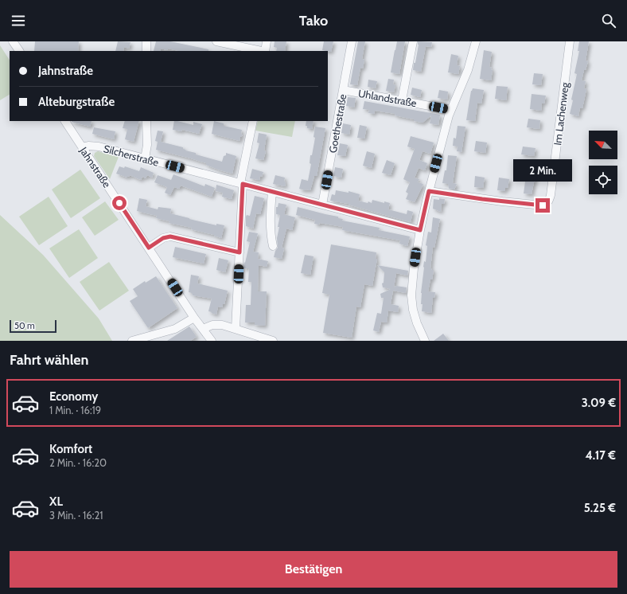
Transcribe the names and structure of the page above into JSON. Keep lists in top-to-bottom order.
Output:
{
  "streets": {
    "street": [
      "Uhlandstraße",
      "Im Lachenweg",
      "Goethestraße",
      "Silcherstraße",
      "Jahnstraße"
    ]
  },
  "crossings": [
    ["Uhlandstraße", "Goethestraße"],
    ["Goethestraße", "Silcherstraße"],
    ["Silcherstraße", "Jahnstraße"]
  ],
  "scale_bar": "50 m",
  "north": "top left",
  "page": {
    "header": "Tako",
    "banner": ["Jahnstraße", "Alteburgstraße"],
    "bubble": "2 Min.",
    "scale": "50 m",
    "heading": "Fahrt wählen",
    "list": [
      {
        "name": "Economy",
        "note": "1 Min. · 16:19",
        "value": "3.09 €"
      },
      {
        "name": "Komfort",
        "note": "2 Min. · 16:20",
        "value": "4.17 €"
      },
      {
        "name": "XL",
        "note": "3 Min. · 16:21",
        "value": "5.25 €"
      }
    ],
    "buttons": "Bestätigen"
  }
}
